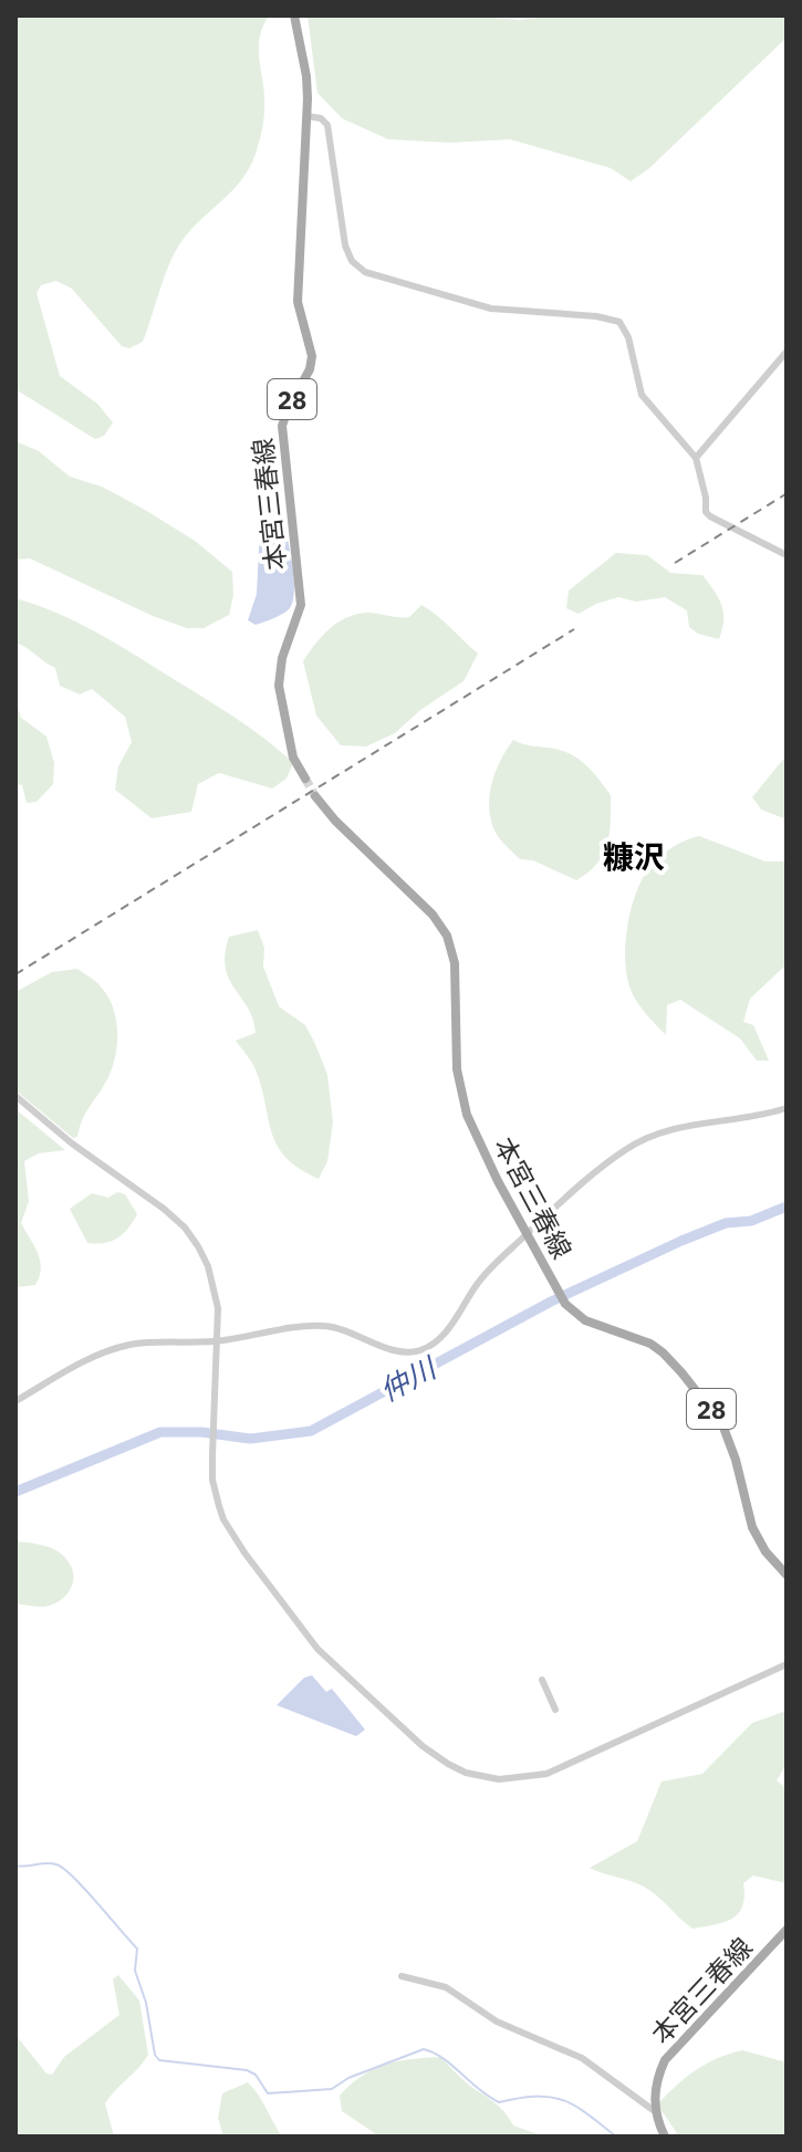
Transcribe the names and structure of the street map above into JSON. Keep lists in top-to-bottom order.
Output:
{
  "streets": {
    "main road": ["28", "本宮三春線"]
  },
  "districts": ["糠沢"],
  "water": ["仲川"]
}
